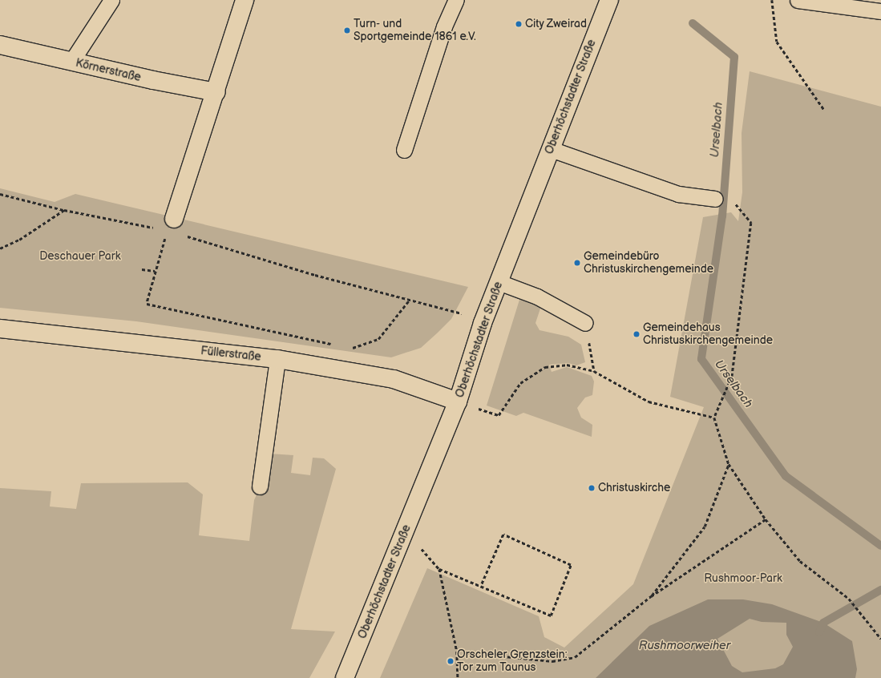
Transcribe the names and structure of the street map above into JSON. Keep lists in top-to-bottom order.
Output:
{
  "streets": {
    "main road": ["Körnerstraße", "Oberhöchstadter Straße", "Füllerstraße"]
  },
  "crossings": [
    ["Oberhöchstadter Straße", "Füllerstraße"]
  ],
  "water": ["Urselbach", "Rushmoorweiher"],
  "parks": ["Deschauer Park", "Rushmoor-Park"],
  "places": [
    "City Zweirad",
    "Turn- und Sportgemeinde 1861 e.V.",
    "Gemeindebüro Christuskirchengemeinde",
    "Gemeindehaus Christuskirchengemeinde",
    "Christuskirche",
    "Orscheler Grenzstein: Tor zum Taunus"
  ]
}
